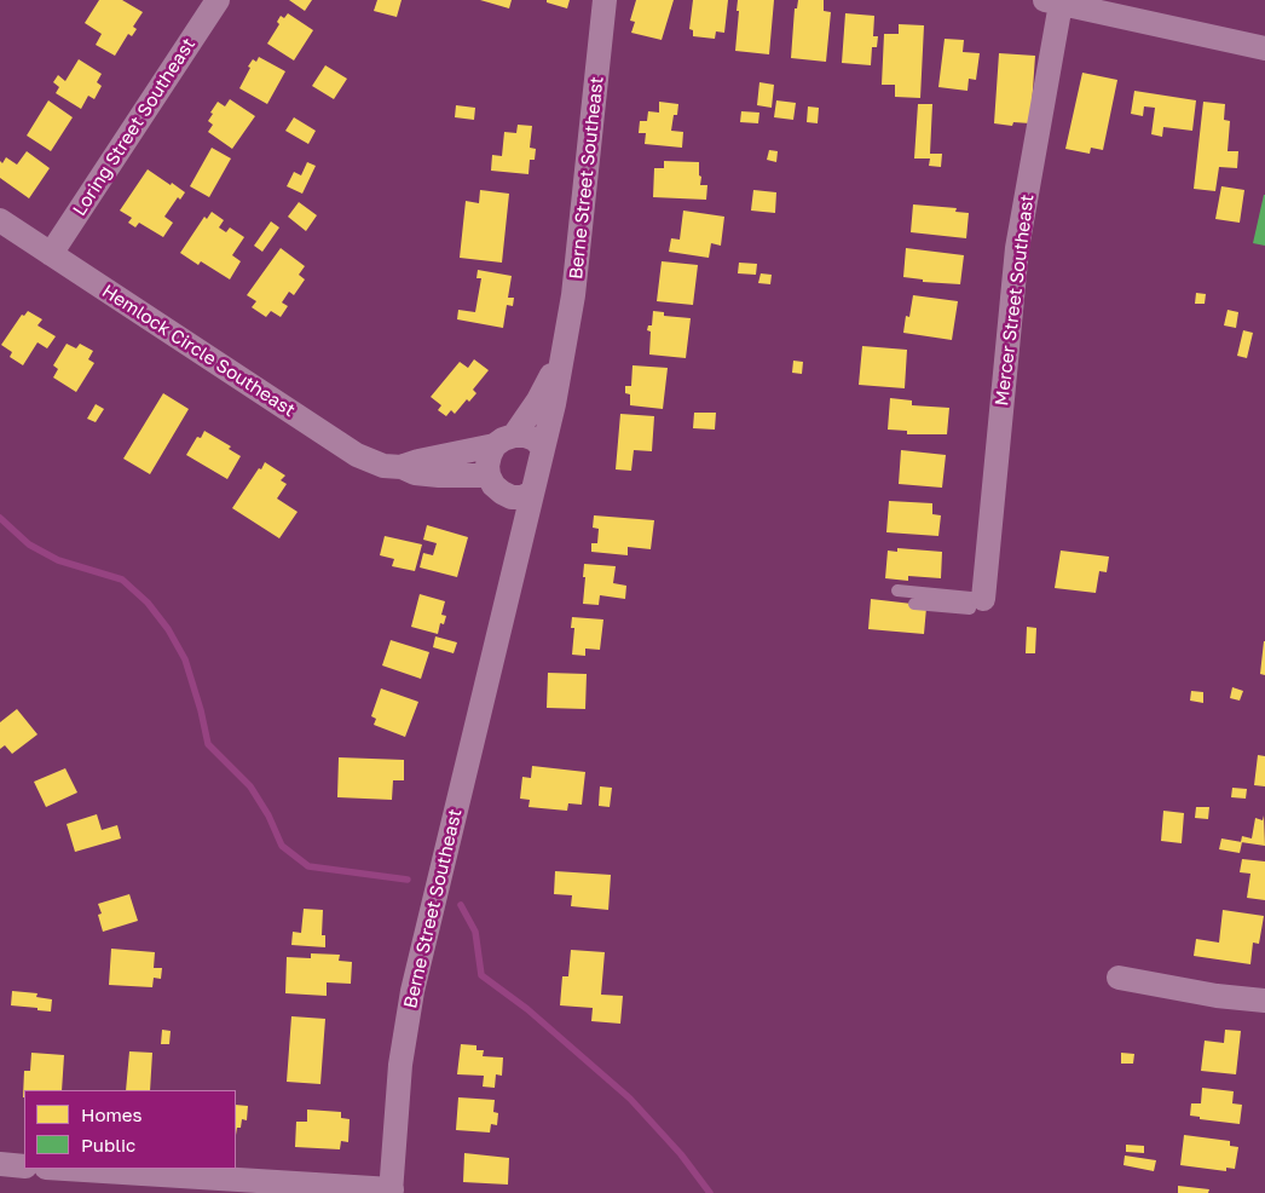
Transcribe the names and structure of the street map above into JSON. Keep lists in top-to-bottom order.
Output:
{
  "streets": {
    "street": [
      "Loring Street Southeast",
      "Berne Street Southeast",
      "Mercer Street Southeast",
      "Hemlock Circle Southeast"
    ]
  },
  "crossings": [
    ["Loring Street Southeast", "Hemlock Circle Southeast"],
    ["Berne Street Southeast", "Hemlock Circle Southeast"]
  ],
  "legend": ["Homes", "Public"]
}
